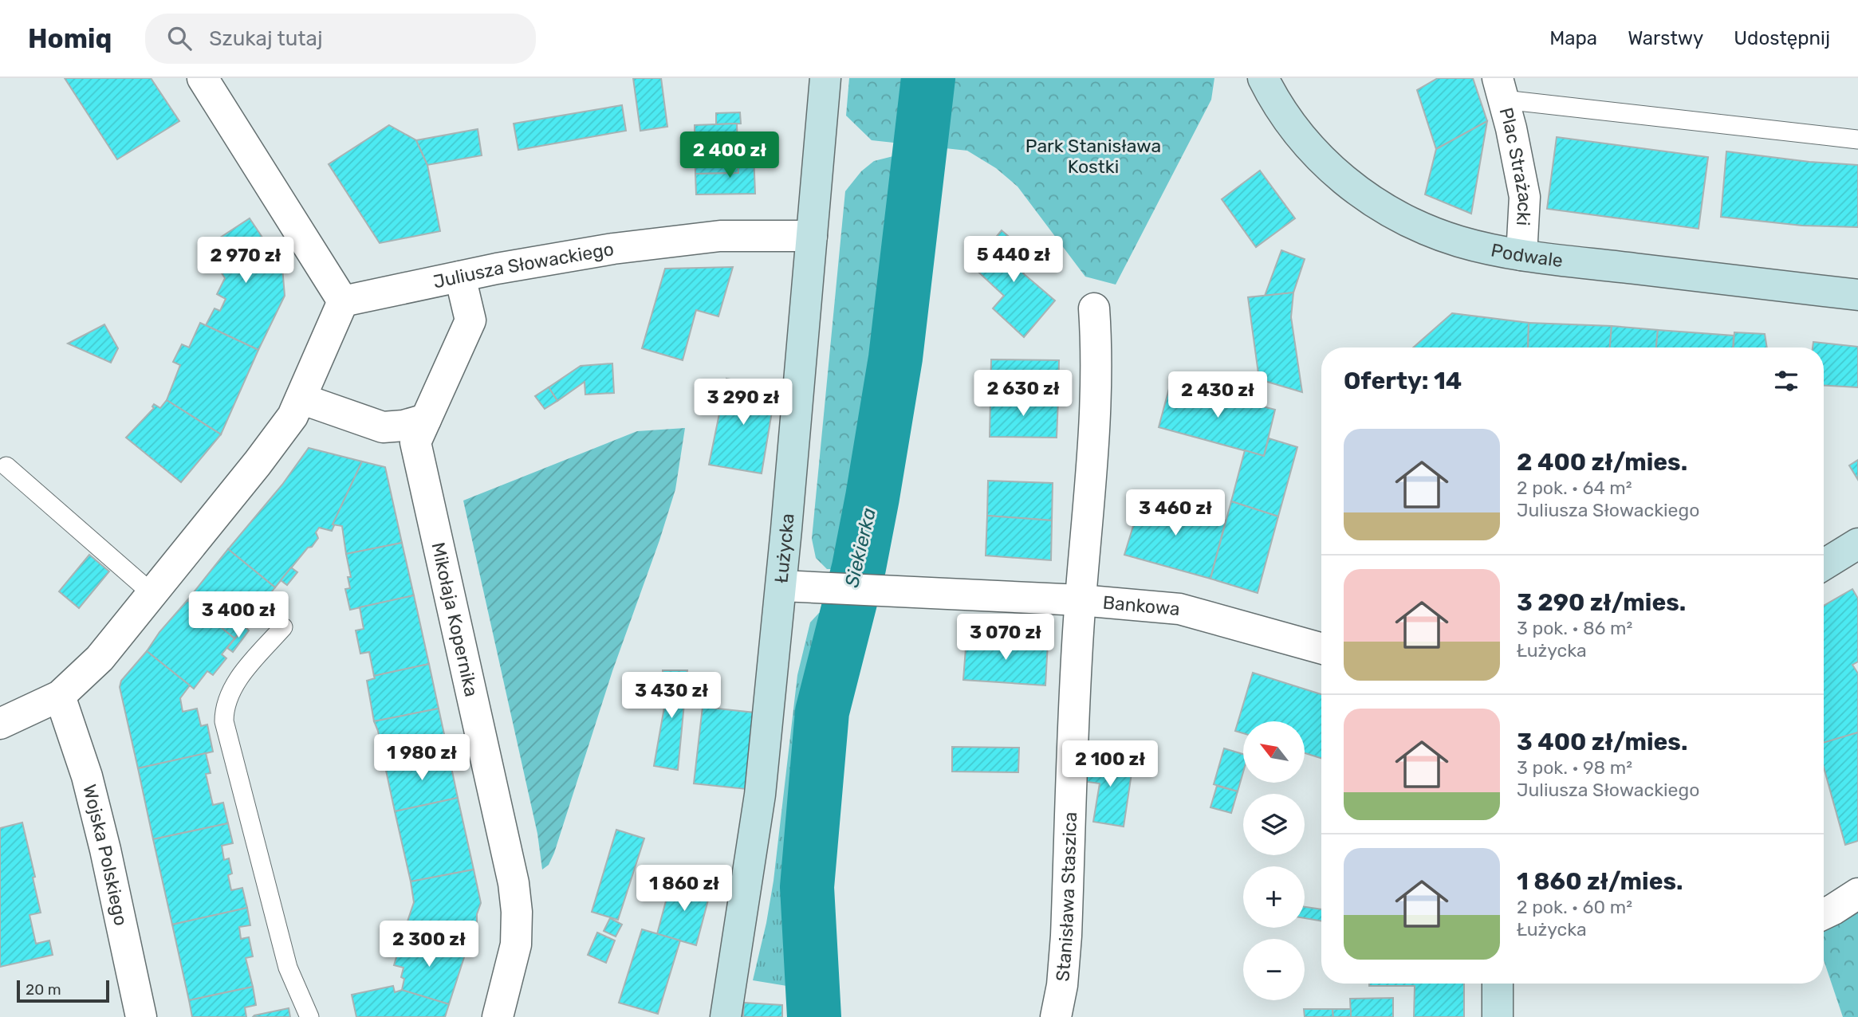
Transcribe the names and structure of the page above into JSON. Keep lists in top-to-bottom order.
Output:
{
  "streets": {
    "street": [
      "Plac Strażacki",
      "Podwale",
      "Juliusza Słowackiego",
      "Łużycka",
      "Bankowa",
      "Mikołaja Kopernika",
      "Wojska Polskiego",
      "Stanisława Staszica"
    ]
  },
  "crossings": [
    ["Plac Strażacki", "Podwale"],
    ["Juliusza Słowackiego", "Łużycka"],
    ["Juliusza Słowackiego", "Mikołaja Kopernika"],
    ["Łużycka", "Bankowa"],
    ["Bankowa", "Stanisława Staszica"]
  ],
  "water": ["Siekierka"],
  "parks": ["Park Stanisława Kostki"],
  "scale_bar": "20 m",
  "north": "top left",
  "page": {
    "header": "Homiq",
    "search": "Szukaj tutaj",
    "nav": ["Mapa", "Warstwy", "Udostępnij"],
    "price": [
      "2 400 zł",
      "5 440 zł",
      "2 970 zł",
      "2 630 zł",
      "2 430 zł",
      "3 290 zł",
      "3 460 zł",
      "3 400 zł",
      "3 070 zł",
      "3 430 zł",
      "1 980 zł",
      "2 100 zł",
      "1 860 zł",
      "2 300 zł"
    ],
    "heading": "Oferty: 14",
    "list": [
      {
        "name": "2 400 zł/mies.",
        "note": "2 pok. · 64 m² · Juliusza Słowackiego"
      },
      {
        "name": "3 290 zł/mies.",
        "note": "3 pok. · 86 m² · Łużycka"
      },
      {
        "name": "3 400 zł/mies.",
        "note": "3 pok. · 98 m² · Juliusza Słowackiego"
      },
      {
        "name": "1 860 zł/mies.",
        "note": "2 pok. · 60 m² · Łużycka"
      }
    ],
    "map_buttons": ["+", "−"],
    "scale": "20 m"
  }
}
